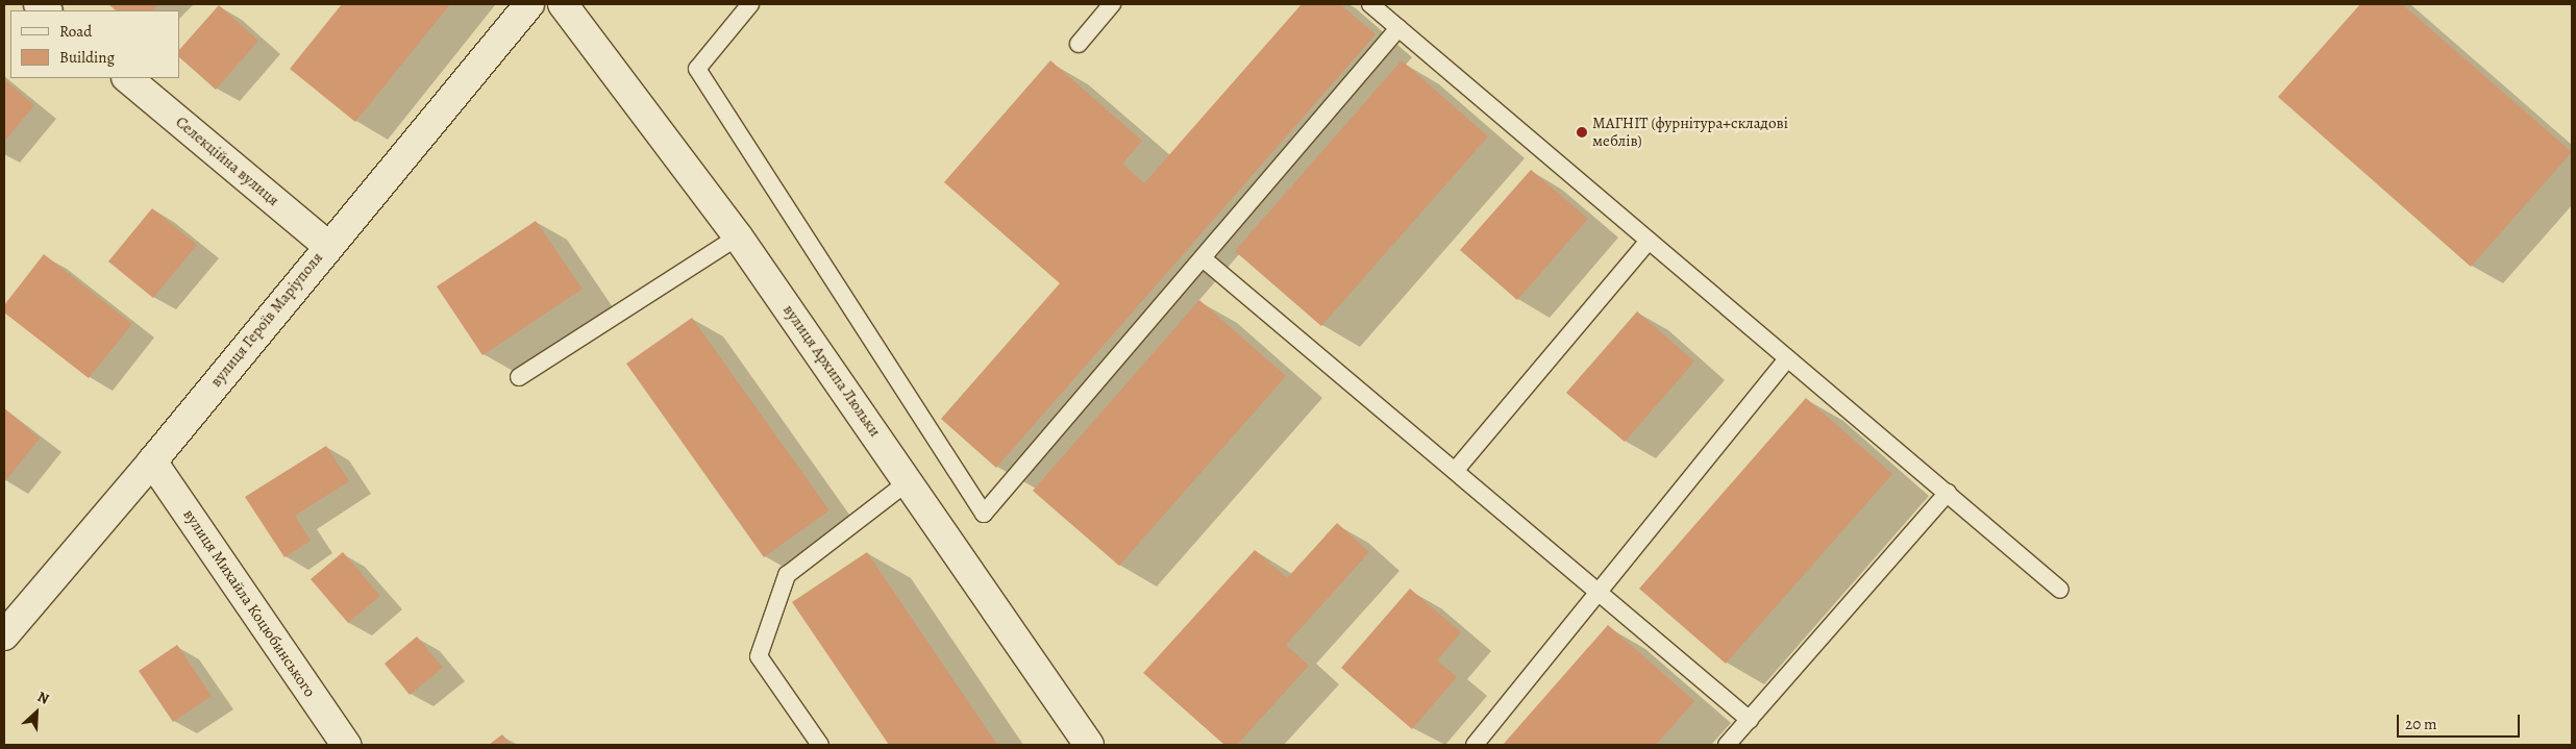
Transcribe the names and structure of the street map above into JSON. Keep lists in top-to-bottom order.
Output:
{
  "streets": {
    "street": [
      "Селекційна вулиця",
      "вулиця Героїв Маріуполя",
      "вулиця Архипа Люльки",
      "вулиця Михайла Коцюбинського"
    ]
  },
  "crossings": [
    ["Селекційна вулиця", "вулиця Героїв Маріуполя"],
    ["вулиця Героїв Маріуполя", "вулиця Михайла Коцюбинського"]
  ],
  "places": ["МАГНІТ (фурнітура+складові меблів)"],
  "legend": ["Road", "Building"],
  "scale_bar": "20 m",
  "north": "top right"
}
